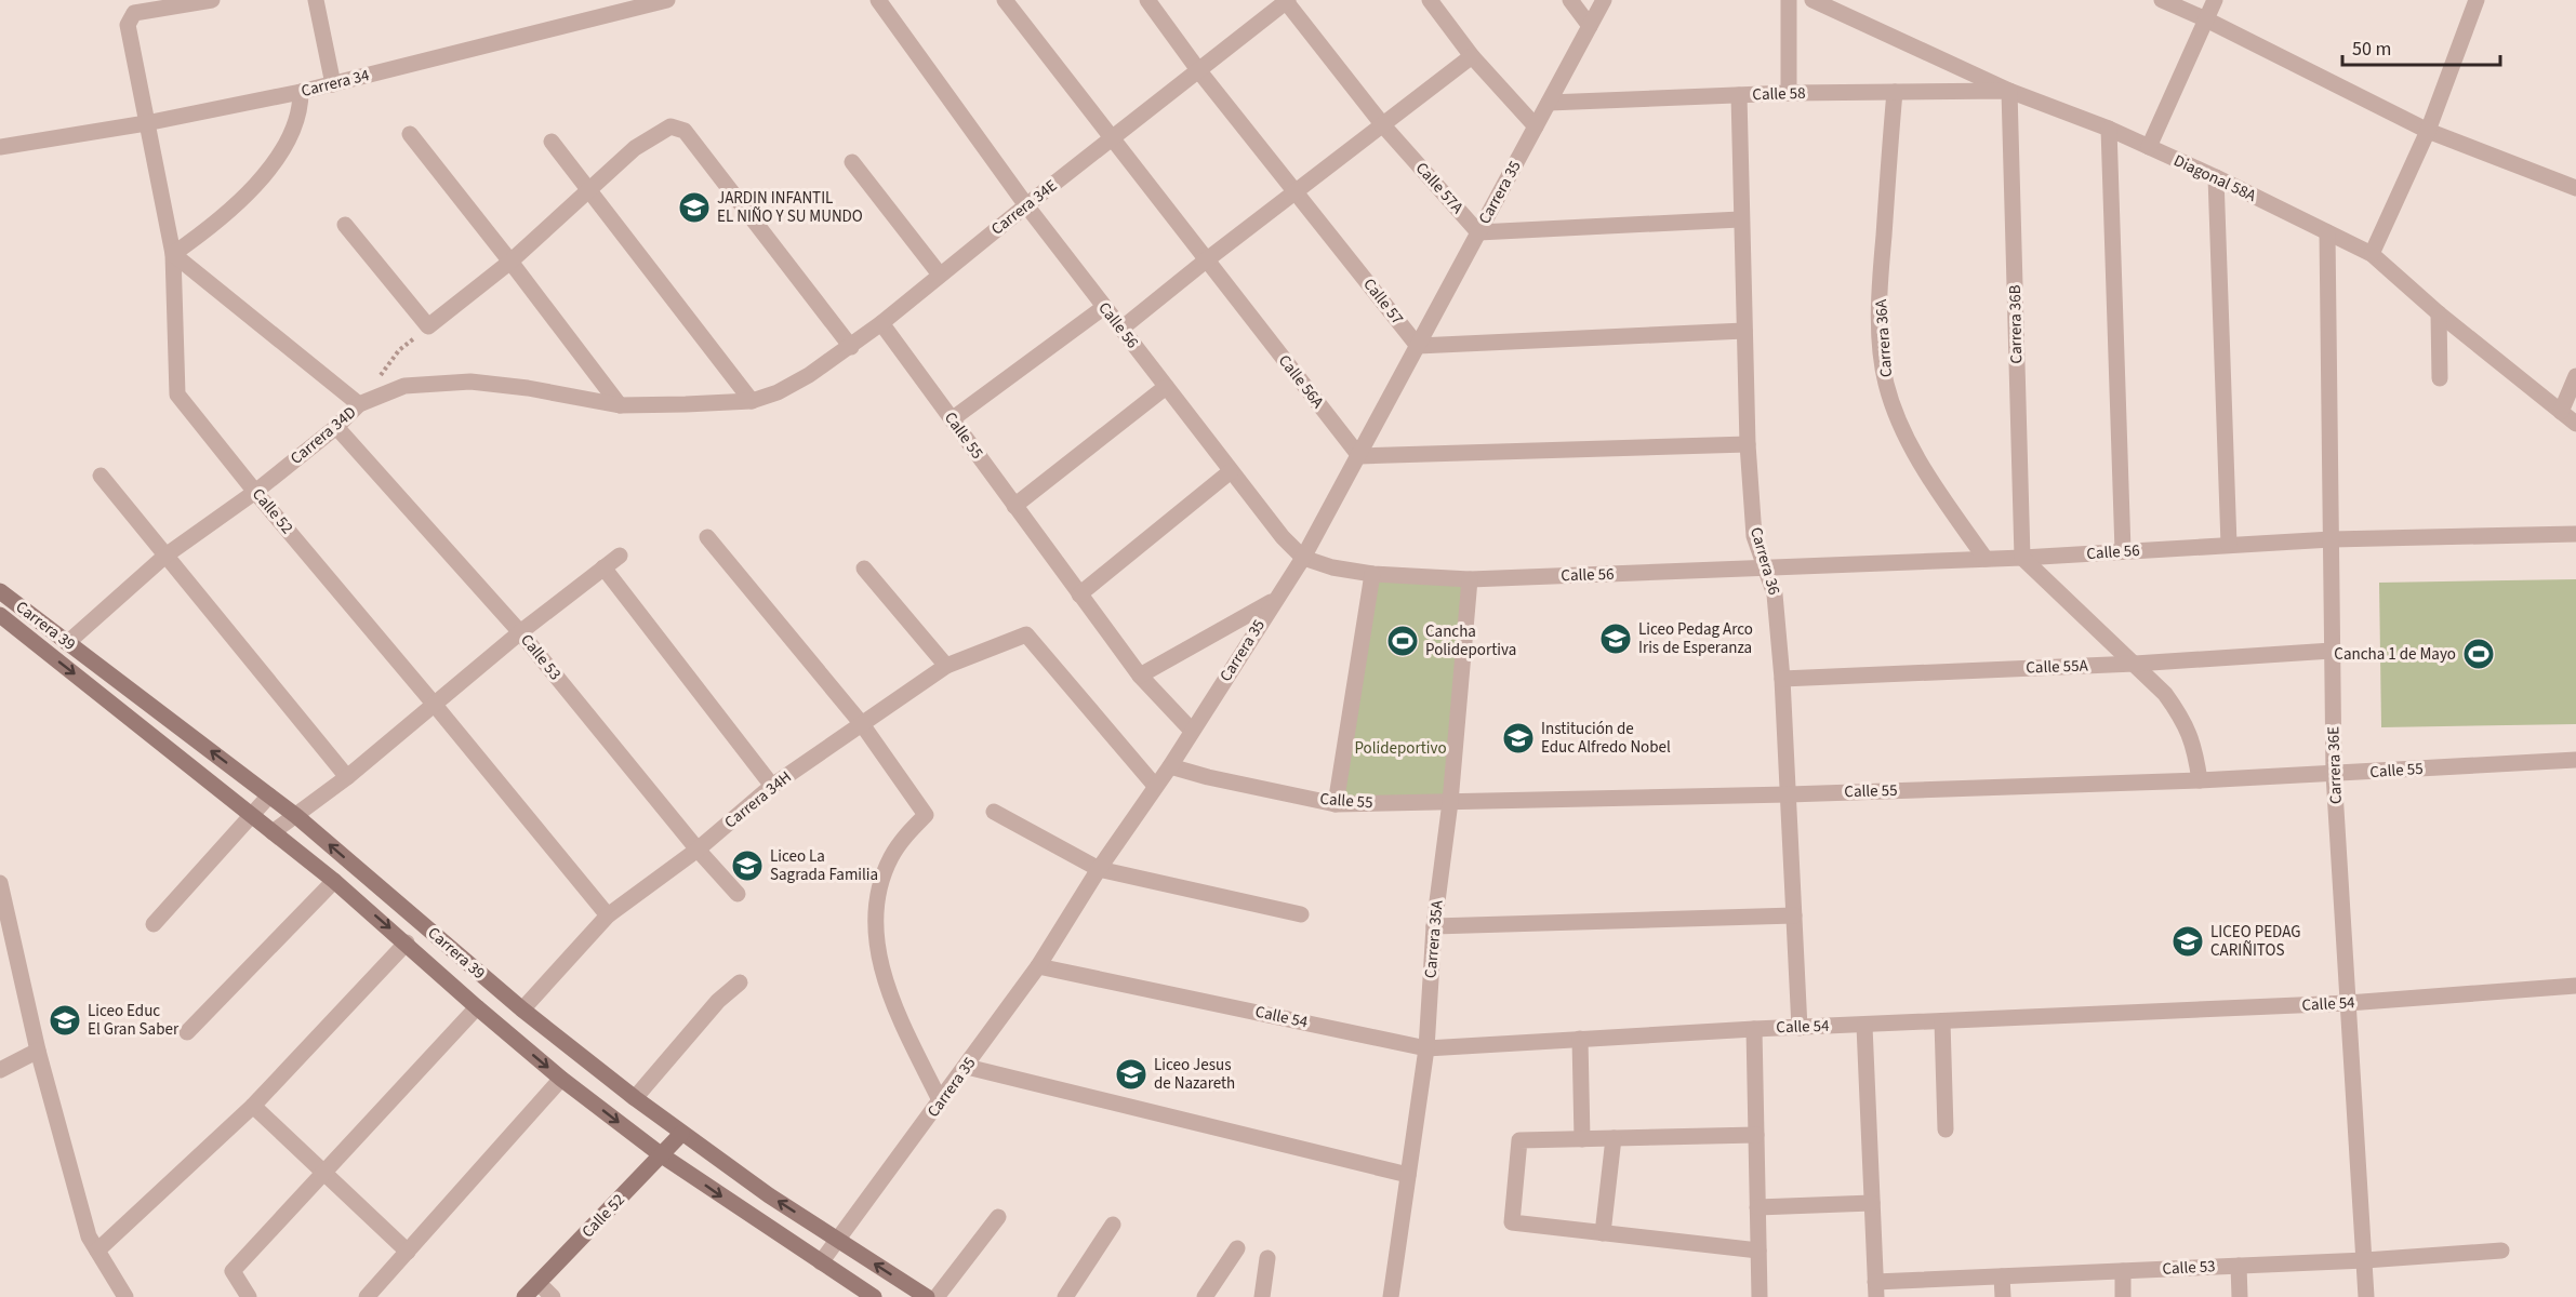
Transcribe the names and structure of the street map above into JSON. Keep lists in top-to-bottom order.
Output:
{
  "streets": {
    "main road": ["Calle 52", "Carrera 39"],
    "street": [
      "Carrera 34",
      "Calle 58",
      "Diagonal 58A",
      "Calle 57A",
      "Carrera 35",
      "Carrera 34E",
      "Calle 57",
      "Carrera 36B",
      "Calle 56",
      "Carrera 36A",
      "Calle 56A",
      "Carrera 34D",
      "Calle 55",
      "Carrera 36",
      "Calle 53",
      "Calle 55A",
      "Carrera 36E",
      "Carrera 34H",
      "Carrera 35A",
      "Calle 54"
    ]
  },
  "crossings": [
    ["Carrera 34", "Calle 52"],
    ["Calle 58", "Diagonal 58A"],
    ["Calle 58", "Carrera 35"],
    ["Calle 58", "Carrera 36B"],
    ["Calle 58", "Carrera 36A"],
    ["Calle 58", "Carrera 36"],
    ["Diagonal 58A", "Carrera 36B"],
    ["Diagonal 58A", "Carrera 36E"],
    ["Calle 57A", "Carrera 35"],
    ["Calle 57A", "Carrera 34E"],
    ["Carrera 35", "Calle 57"],
    ["Carrera 35", "Calle 56"],
    ["Carrera 35", "Calle 56A"],
    ["Carrera 35", "Calle 55"],
    ["Carrera 35", "Carrera 39"],
    ["Carrera 35", "Carrera 34H"],
    ["Carrera 35", "Calle 54"],
    ["Carrera 34E", "Calle 57"],
    ["Carrera 34E", "Calle 56"],
    ["Carrera 34E", "Calle 56A"],
    ["Carrera 34E", "Carrera 34D"],
    ["Carrera 34E", "Calle 55"],
    ["Carrera 36B", "Calle 56"],
    ["Calle 56", "Carrera 36A"],
    ["Calle 56", "Carrera 36"],
    ["Calle 56", "Carrera 36E"],
    ["Calle 56", "Carrera 35A"],
    ["Carrera 34D", "Calle 52"],
    ["Carrera 34D", "Carrera 39"],
    ["Carrera 34D", "Calle 53"],
    ["Calle 55", "Carrera 36"],
    ["Calle 55", "Carrera 36E"],
    ["Calle 55", "Carrera 35A"],
    ["Calle 52", "Carrera 39"],
    ["Calle 52", "Carrera 34H"],
    ["Carrera 36", "Calle 55A"],
    ["Carrera 36", "Calle 54"],
    ["Carrera 39", "Carrera 34H"],
    ["Calle 53", "Carrera 36E"],
    ["Calle 53", "Carrera 34H"],
    ["Calle 55A", "Carrera 36E"],
    ["Carrera 36E", "Calle 54"],
    ["Carrera 35A", "Calle 54"]
  ],
  "parks": ["Polideportivo"],
  "places": {
    "school or university": [
      "JARDIN INFANTIL EL NIÑO Y SU MUNDO",
      "Liceo Pedag Arco Iris de Esperanza",
      "Institución de Educ Alfredo Nobel",
      "Liceo La Sagrada Familia",
      "LICEO PEDAG CARIÑITOS",
      "Liceo Educ El Gran Saber",
      "Liceo Jesus de Nazareth"
    ],
    "sports": ["Cancha Polideportiva", "Cancha 1 de Mayo"]
  },
  "scale_bar": "50 m"
}
